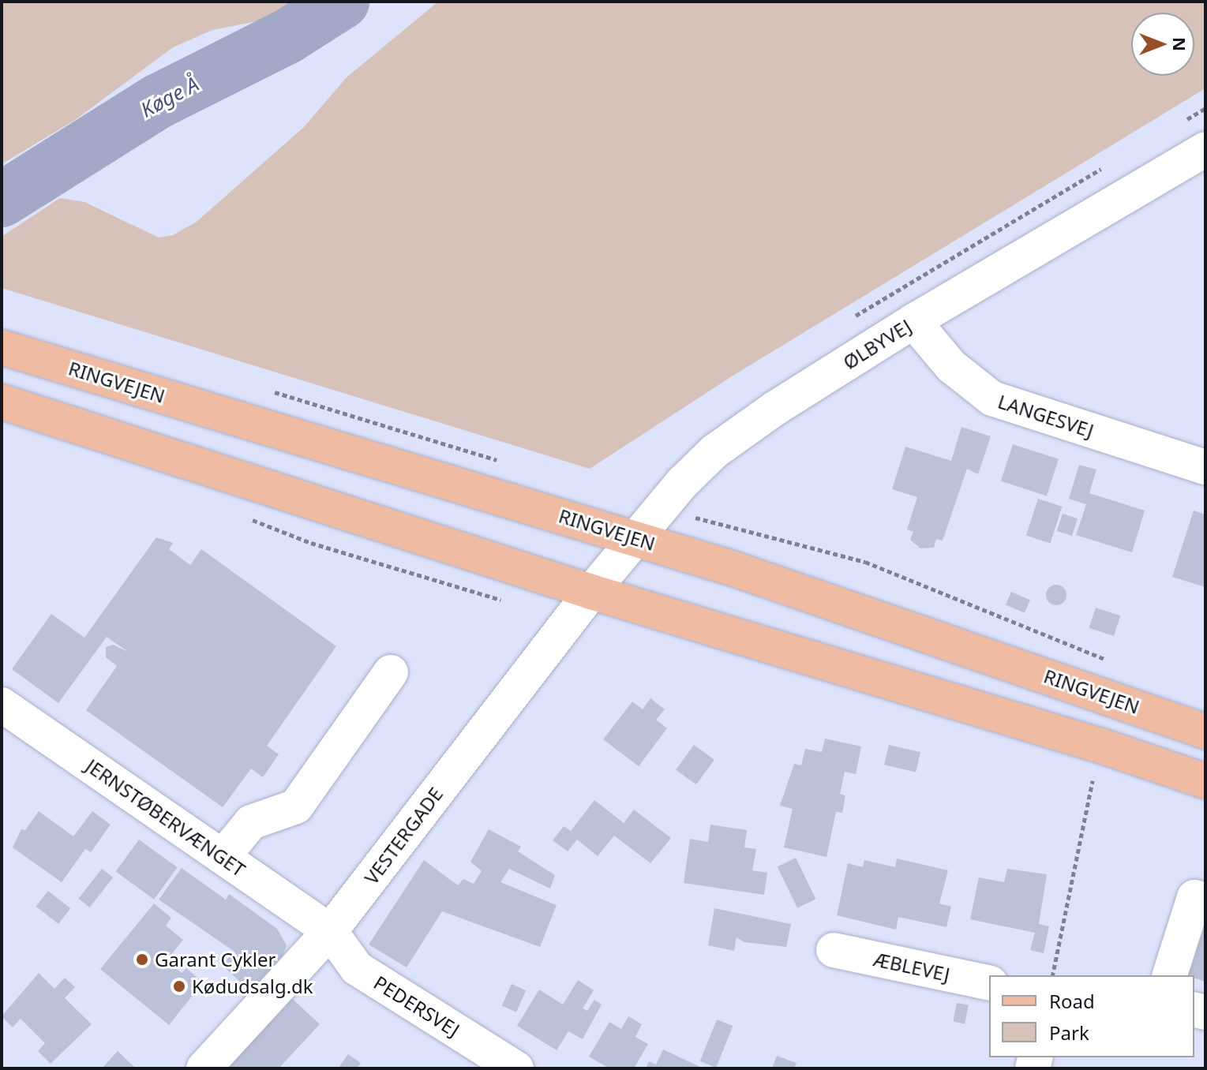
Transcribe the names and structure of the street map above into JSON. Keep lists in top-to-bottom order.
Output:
{
  "streets": {
    "main road": ["RINGVEJEN"],
    "street": [
      "ØLBYVEJ",
      "LANGESVEJ",
      "JERNSTØBERVÆNGET",
      "VESTERGADE",
      "ÆBLEVEJ",
      "PEDERSVEJ"
    ]
  },
  "crossings": [
    ["ØLBYVEJ", "RINGVEJEN"],
    ["ØLBYVEJ", "LANGESVEJ"],
    ["ØLBYVEJ", "VESTERGADE"],
    ["JERNSTØBERVÆNGET", "VESTERGADE"],
    ["JERNSTØBERVÆNGET", "PEDERSVEJ"],
    ["VESTERGADE", "PEDERSVEJ"]
  ],
  "water": ["Køge Å"],
  "places": ["Garant Cykler", "Kødudsalg.dk"],
  "legend": ["Road", "Park"],
  "north": "right"
}
